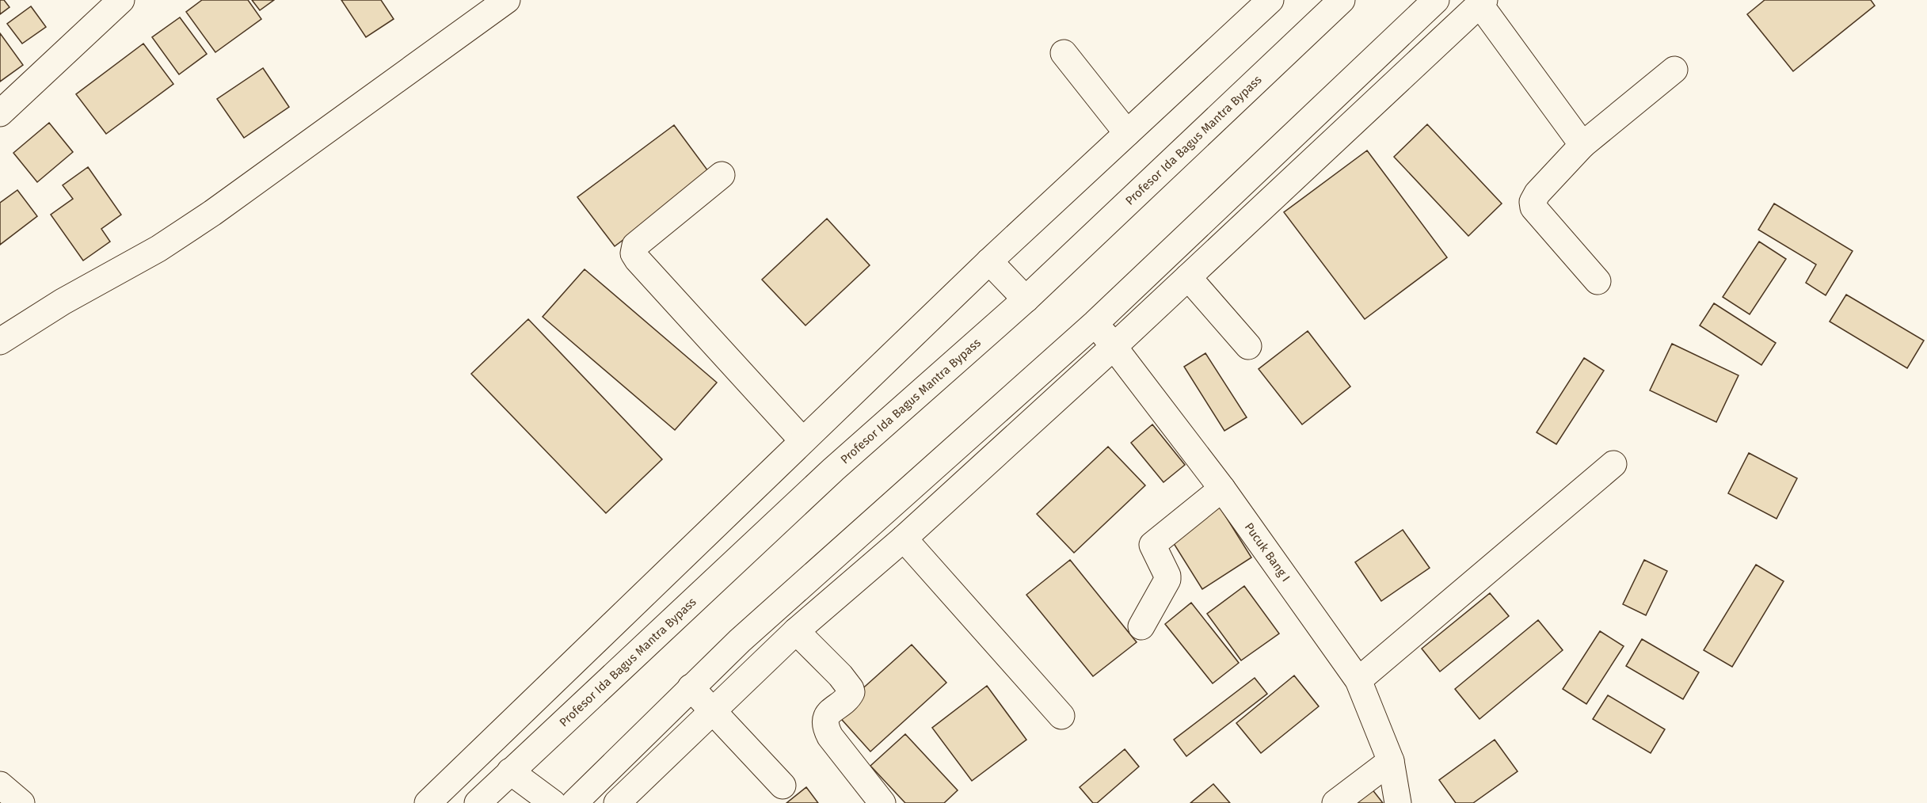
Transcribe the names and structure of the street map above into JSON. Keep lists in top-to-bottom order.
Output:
{
  "streets": {
    "main road": ["Profesor Ida Bagus Mantra Bypass", "Pucuk Bang I"]
  }
}
